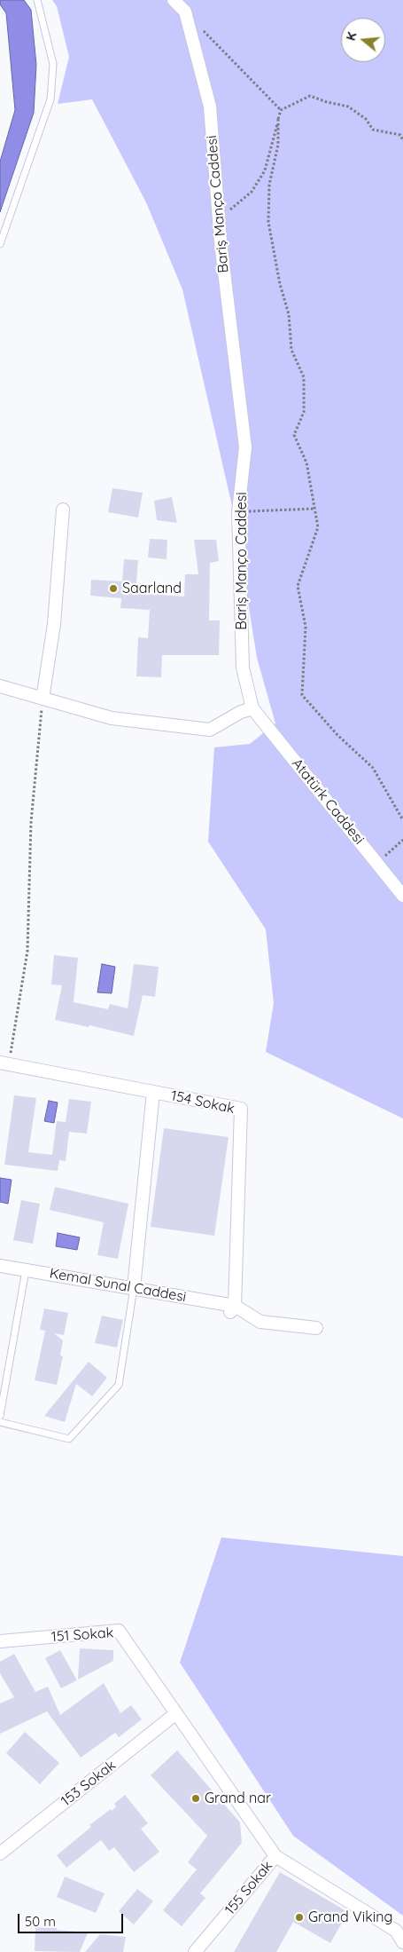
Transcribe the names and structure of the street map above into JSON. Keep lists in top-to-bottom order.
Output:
{
  "streets": {
    "street": [
      "Bariş Manço Caddesi",
      "Atatürk Caddesi",
      "154 Sokak",
      "Kemal Sunal Caddesi",
      "151 Sokak",
      "153 Sokak",
      "155 Sokak"
    ]
  },
  "crossings": [
    ["Bariş Manço Caddesi", "Atatürk Caddesi"],
    ["154 Sokak", "Kemal Sunal Caddesi"],
    ["151 Sokak", "153 Sokak"],
    ["151 Sokak", "155 Sokak"],
    ["153 Sokak", "155 Sokak"]
  ],
  "places": ["Saarland", "Grand nar", "Grand Viking"],
  "scale_bar": "50 m",
  "north": "left"
}
